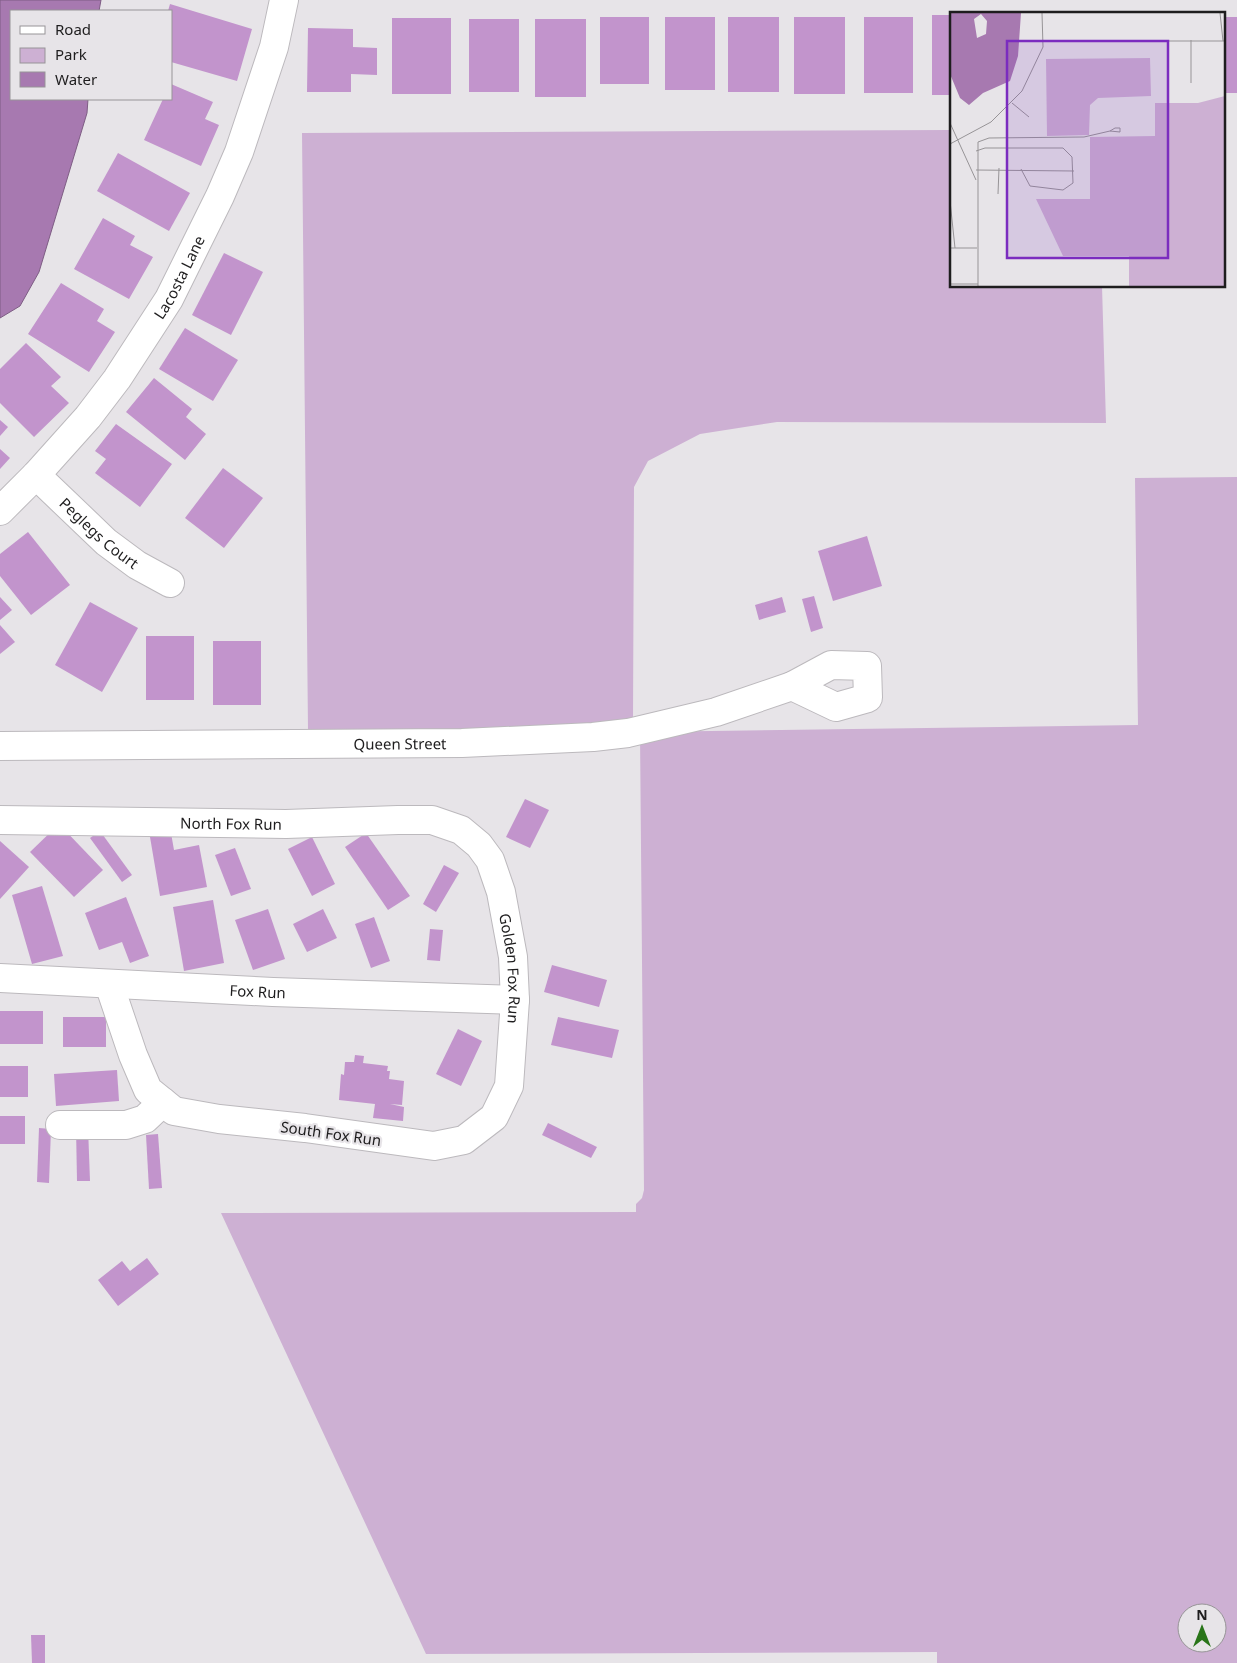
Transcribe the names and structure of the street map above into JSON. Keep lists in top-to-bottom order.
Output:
{
  "streets": {
    "street": [
      "Lacosta Lane",
      "Peglegs Court",
      "Queen Street",
      "North Fox Run",
      "Golden Fox Run",
      "Fox Run",
      "South Fox Run"
    ]
  },
  "crossings": [
    ["Lacosta Lane", "Peglegs Court"],
    ["North Fox Run", "Golden Fox Run"],
    ["Golden Fox Run", "Fox Run"],
    ["Golden Fox Run", "South Fox Run"],
    ["Fox Run", "South Fox Run"]
  ],
  "legend": ["Road", "Park", "Water"],
  "north": "top"
}
